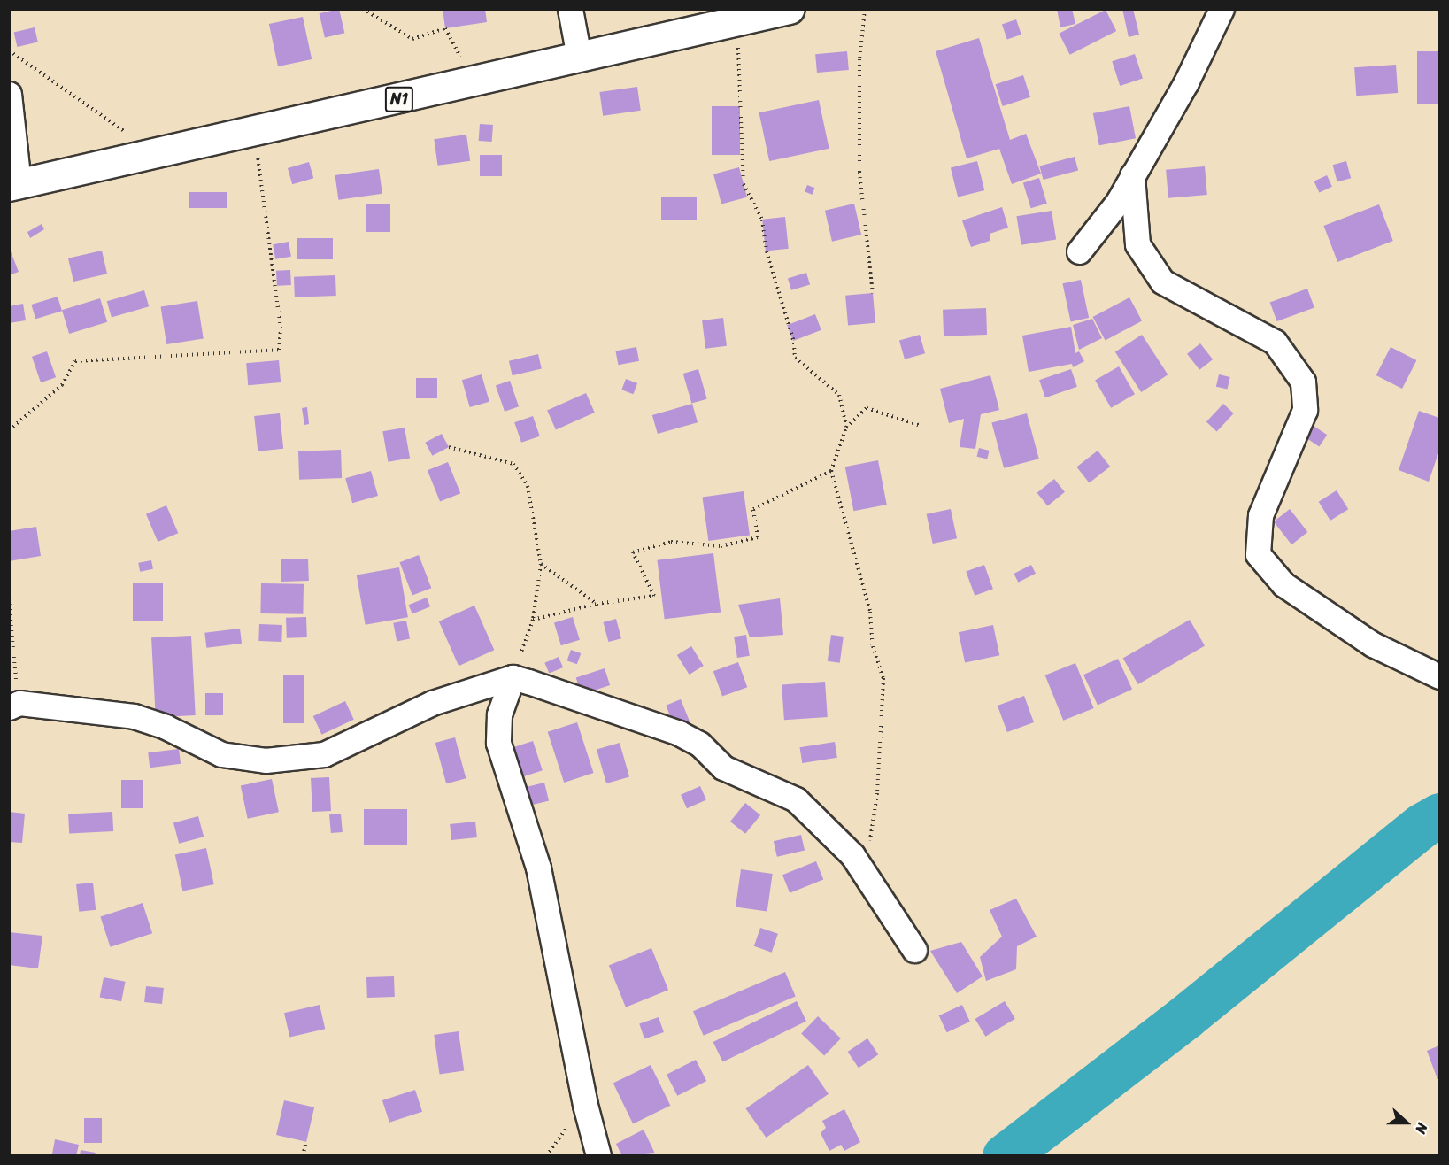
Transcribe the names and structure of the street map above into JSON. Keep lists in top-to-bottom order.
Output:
{
  "streets": {
    "highway": ["N1"]
  },
  "north": "right"
}
